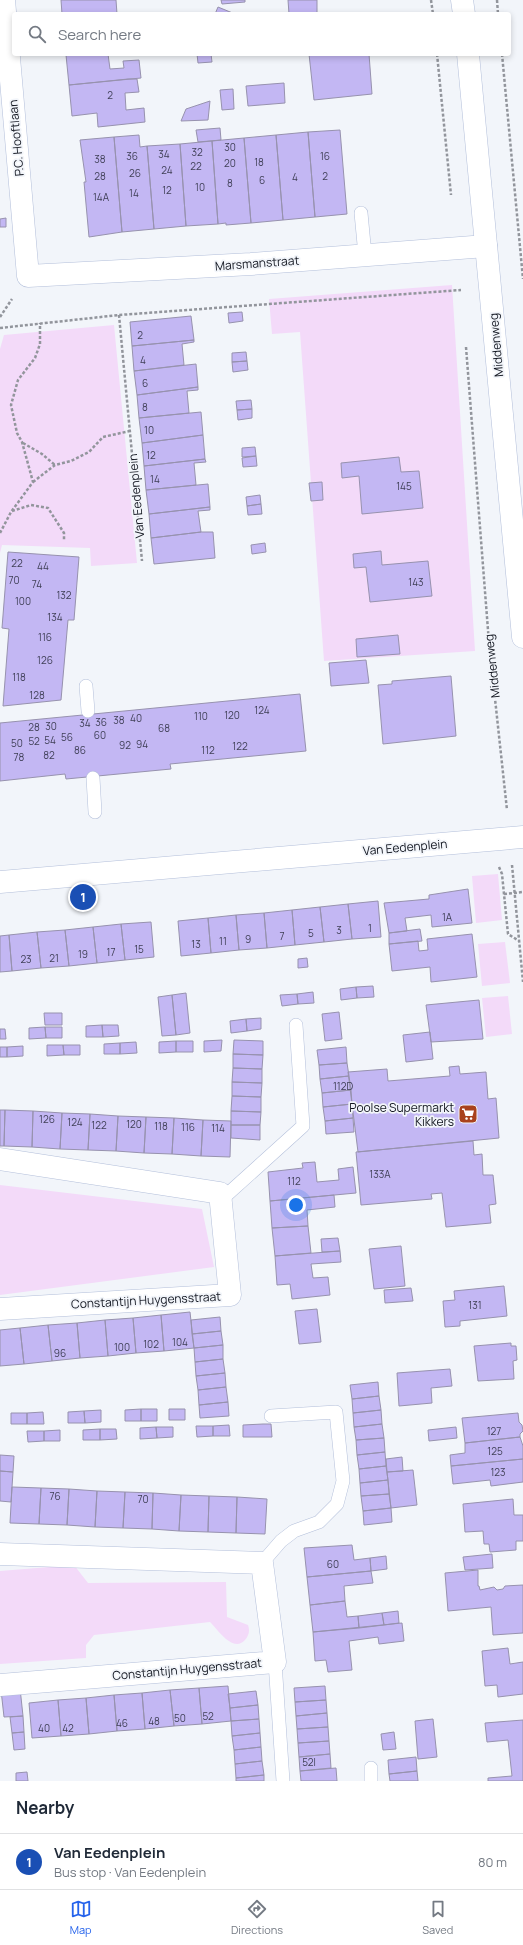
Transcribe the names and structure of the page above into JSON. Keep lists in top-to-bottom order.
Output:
{
  "streets": {
    "street": [
      "P.C. Hooftlaan",
      "Marsmanstraat",
      "Middenweg",
      "Van Eedenplein",
      "Constantijn Huygensstraat"
    ]
  },
  "crossings": [
    ["P.C. Hooftlaan", "Marsmanstraat"],
    ["Marsmanstraat", "Middenweg"]
  ],
  "places": {
    "supermarket": ["Poolse Supermarkt Kikkers"]
  },
  "house_numbers": [
    "2",
    "30",
    "32",
    "34",
    "36",
    "16",
    "38",
    "18",
    "20",
    "22",
    "24",
    "26",
    "28",
    "2",
    "4",
    "6",
    "8",
    "10",
    "12",
    "14",
    "14A",
    "2",
    "4",
    "6",
    "8",
    "10",
    "12",
    "14",
    "145",
    "22",
    "44",
    "70",
    "143",
    "74",
    "132",
    "100",
    "134",
    "116",
    "126",
    "118",
    "128",
    "124",
    "120",
    "110",
    "40",
    "38",
    "36",
    "34",
    "30",
    "28",
    "68",
    "60",
    "56",
    "54",
    "52",
    "50",
    "94",
    "92",
    "122",
    "86",
    "112",
    "82",
    "78",
    "1A",
    "1",
    "3",
    "5",
    "7",
    "9",
    "11",
    "13",
    "15",
    "17",
    "19",
    "21",
    "23",
    "112D",
    "126",
    "124",
    "120",
    "122",
    "118",
    "116",
    "114",
    "133A",
    "112",
    "131",
    "104",
    "102",
    "100",
    "96",
    "127",
    "125",
    "123",
    "76",
    "70",
    "60",
    "52",
    "50",
    "48",
    "46",
    "40",
    "42",
    "52I"
  ],
  "page": {
    "search": "Search here",
    "pins": "1",
    "heading": "Nearby",
    "list": [
      {
        "mark": "1",
        "name": "Van Eedenplein",
        "note": "Bus stop · Van Eedenplein",
        "value": "80 m"
      }
    ],
    "nav": ["Map", "Directions", "Saved"]
  }
}
